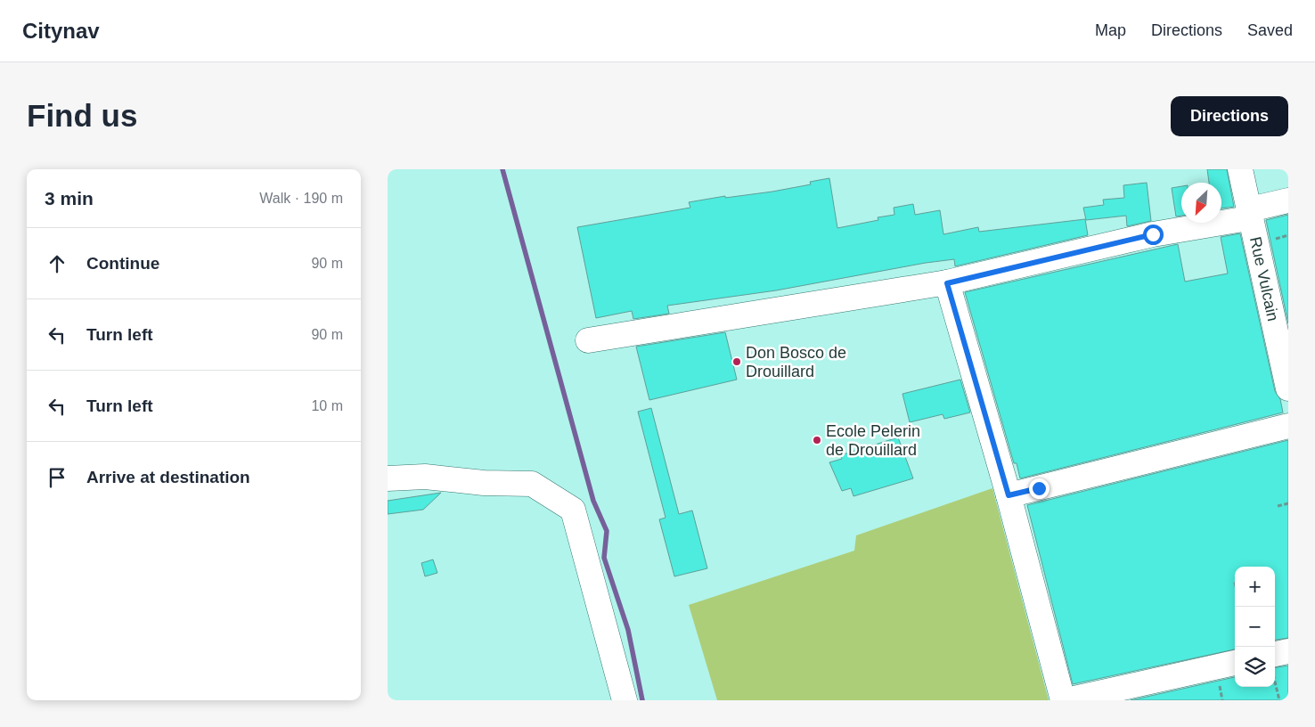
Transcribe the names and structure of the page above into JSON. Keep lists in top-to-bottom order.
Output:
{
  "streets": {
    "street": ["Rue Vulcain"]
  },
  "places": ["Don Bosco de Drouillard", "Ecole Pelerin de Drouillard"],
  "north": "bottom left",
  "page": {
    "header": "Citynav",
    "nav": ["Map", "Directions", "Saved"],
    "buttons": "Directions",
    "title": "Find us",
    "heading": ["3 min", "Walk · 190 m"],
    "list": [
      ["Continue", "90 m"],
      ["Turn left", "90 m"],
      ["Turn left", "10 m"],
      "Arrive at destination"
    ],
    "map_buttons": ["+", "−"]
  }
}
